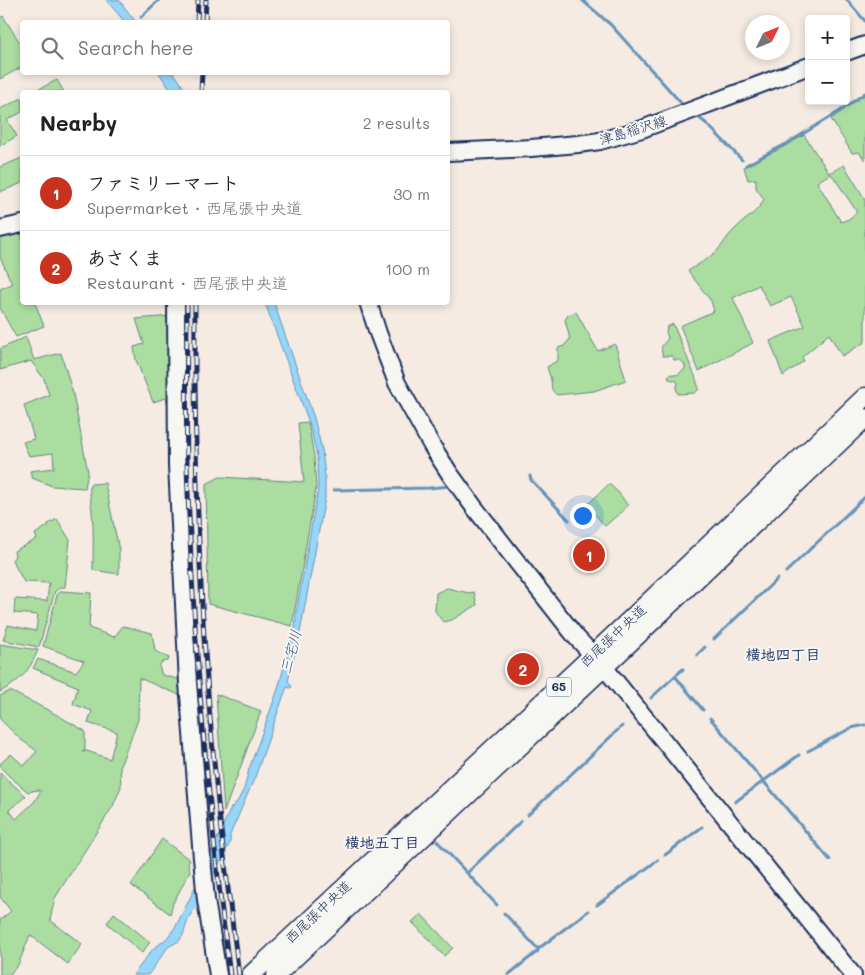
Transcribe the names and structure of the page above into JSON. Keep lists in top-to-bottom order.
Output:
{
  "streets": {
    "main road": ["西尾張中央道", "65"],
    "street": ["津島稲沢線"]
  },
  "districts": ["横地四丁目", "横地五丁目"],
  "water": ["三宅川"],
  "north": "top right",
  "page": {
    "map_buttons": ["+", "−"],
    "search": "Search here",
    "heading": ["Nearby", "2 results"],
    "list": [
      {
        "mark": "1",
        "name": "ファミリーマート",
        "note": "Supermarket · 西尾張中央道",
        "value": "30 m"
      },
      {
        "mark": "2",
        "name": "あさくま",
        "note": "Restaurant · 西尾張中央道",
        "value": "100 m"
      }
    ],
    "pins": ["1", "2"]
  }
}
